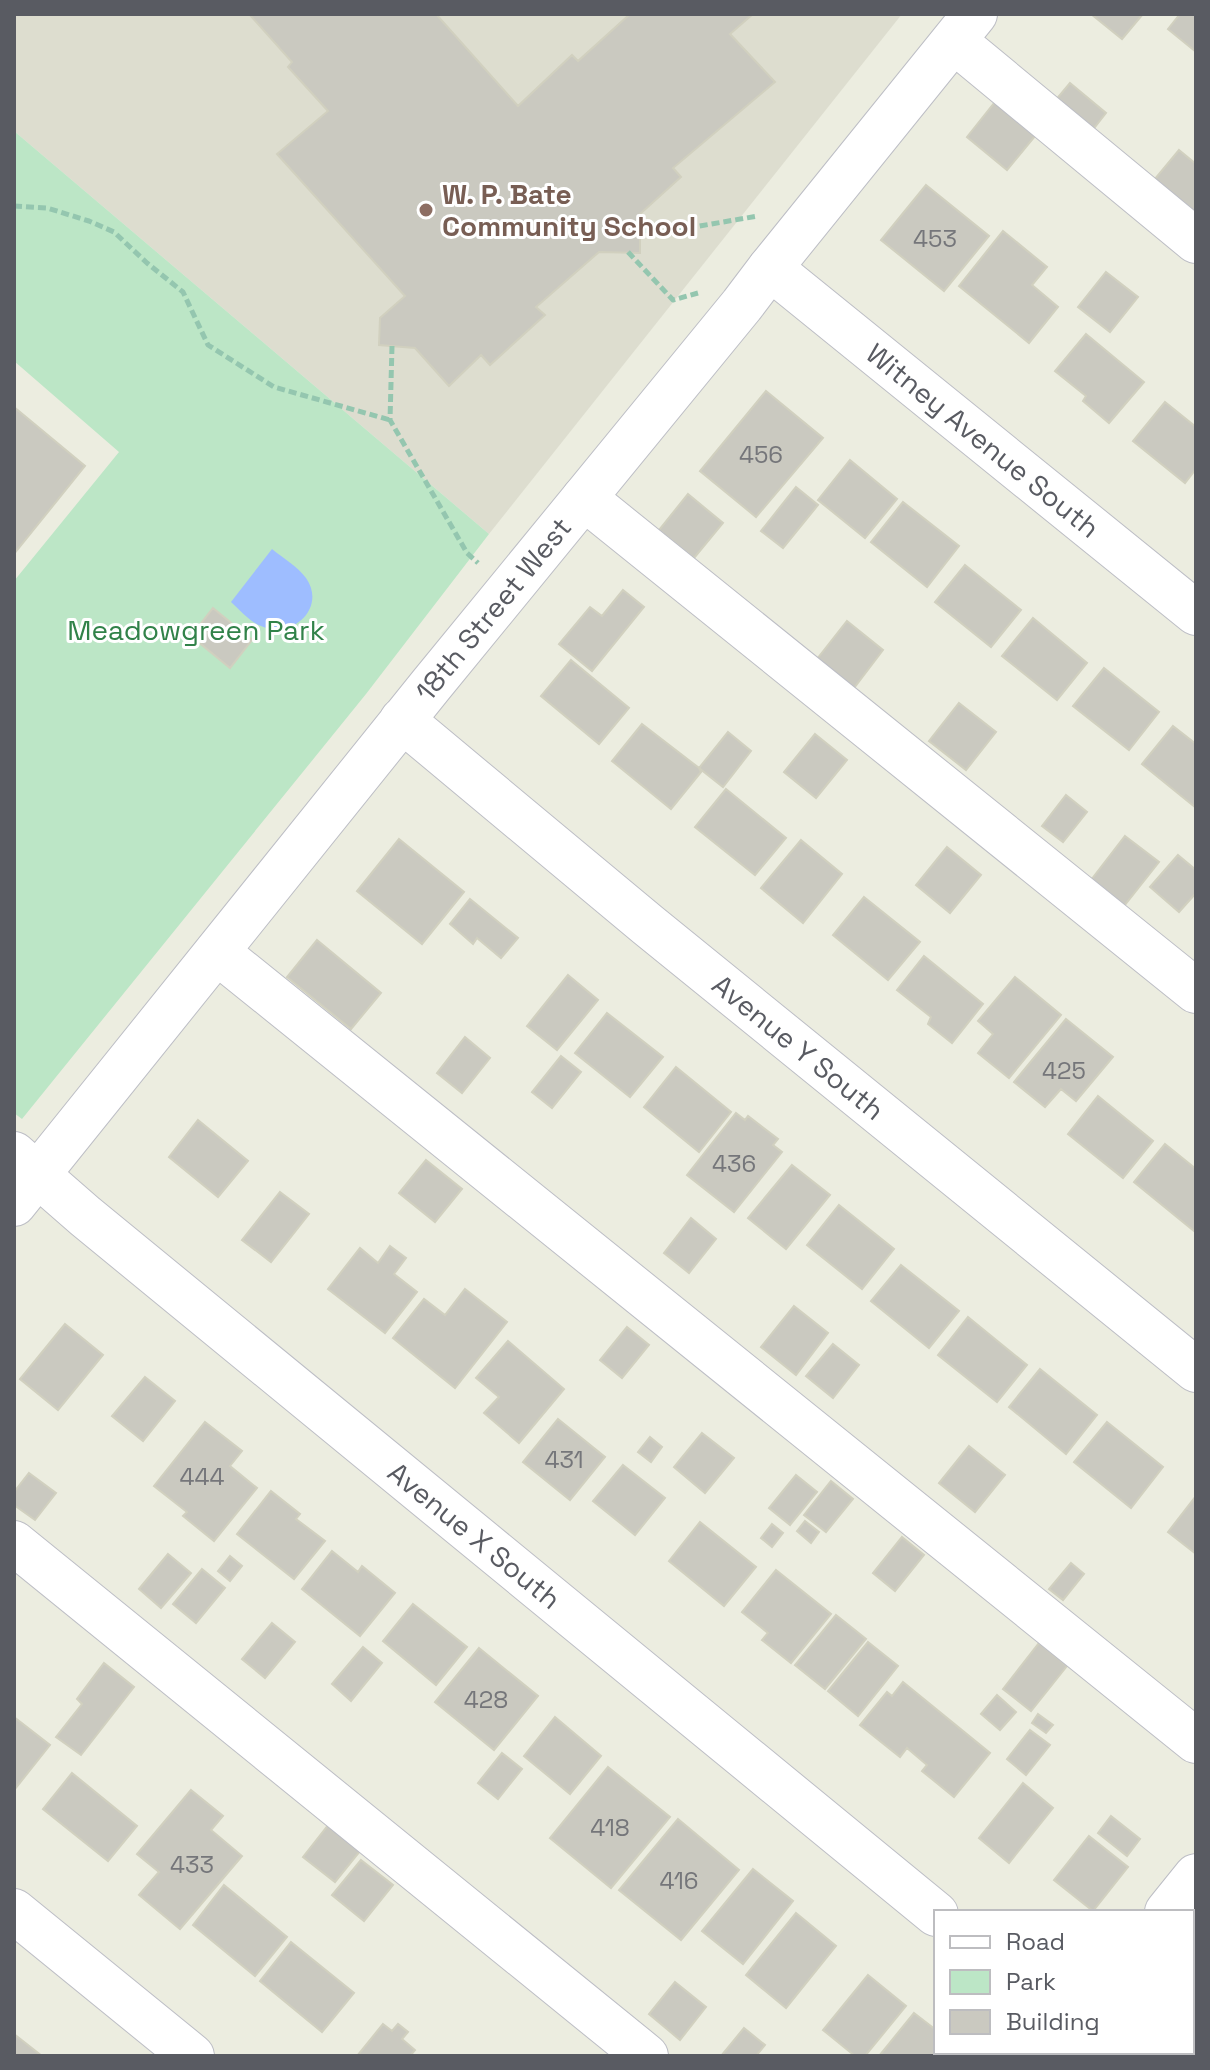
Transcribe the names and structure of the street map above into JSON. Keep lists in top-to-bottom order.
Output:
{
  "streets": {
    "street": [
      "Witney Avenue South",
      "18th Street West",
      "Avenue Y South",
      "Avenue X South"
    ]
  },
  "crossings": [
    ["Witney Avenue South", "18th Street West"],
    ["18th Street West", "Avenue Y South"],
    ["18th Street West", "Avenue X South"]
  ],
  "parks": ["Meadowgreen Park"],
  "places": ["W. P. Bate Community School"],
  "house_numbers": [
    "453",
    "456",
    "425",
    "436",
    "431",
    "444",
    "428",
    "418",
    "433",
    "416"
  ],
  "legend": ["Road", "Park", "Building"]
}
